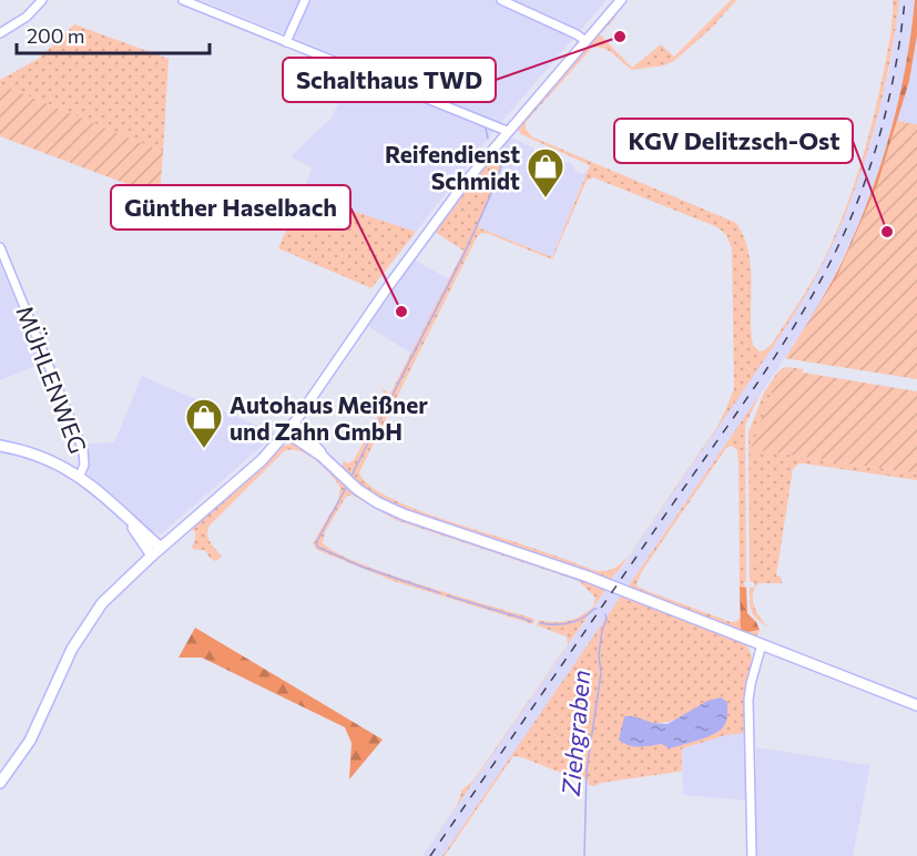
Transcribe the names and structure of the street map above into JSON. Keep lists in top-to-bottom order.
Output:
{
  "streets": {
    "street": ["MÜHLENWEG"]
  },
  "water": ["Ziehgraben"],
  "places": {
    "other": ["Schalthaus TWD", "KGV Delitzsch-Ost", "Günther Haselbach"],
    "shop": ["Reifendienst Schmidt", "Autohaus Meißner und Zahn GmbH"]
  },
  "scale_bar": "200 m"
}
